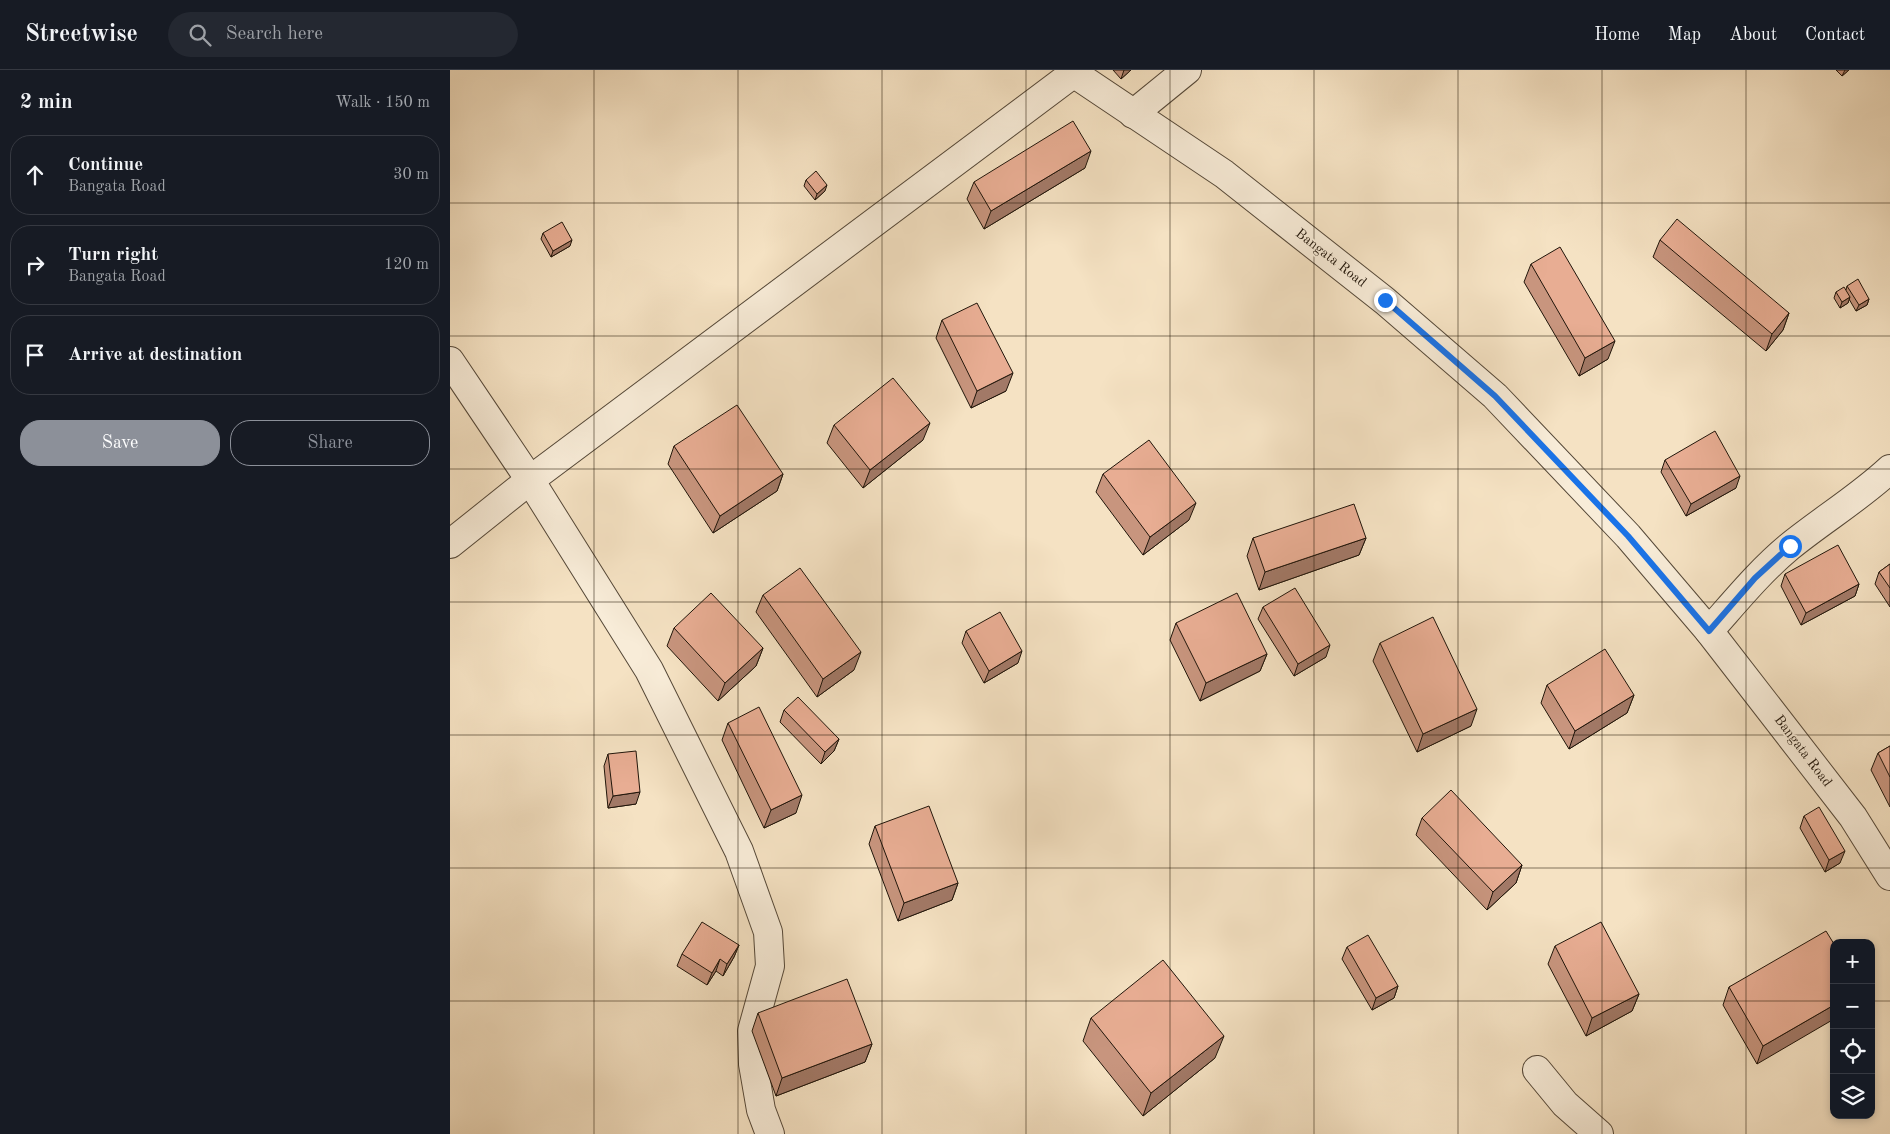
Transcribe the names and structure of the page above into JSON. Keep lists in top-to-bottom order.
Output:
{
  "streets": {
    "street": ["Bangata Road"]
  },
  "page": {
    "header": "Streetwise",
    "search": "Search here",
    "nav": [
      "Home",
      "Map",
      "About",
      "Contact"
    ],
    "heading": ["2 min", "Walk · 150 m"],
    "list": [
      ["Continue", "Bangata Road", "30 m"],
      ["Turn right", "Bangata Road", "120 m"],
      "Arrive at destination"
    ],
    "buttons": ["Save", "Share"],
    "map_buttons": ["+", "−"]
  }
}
